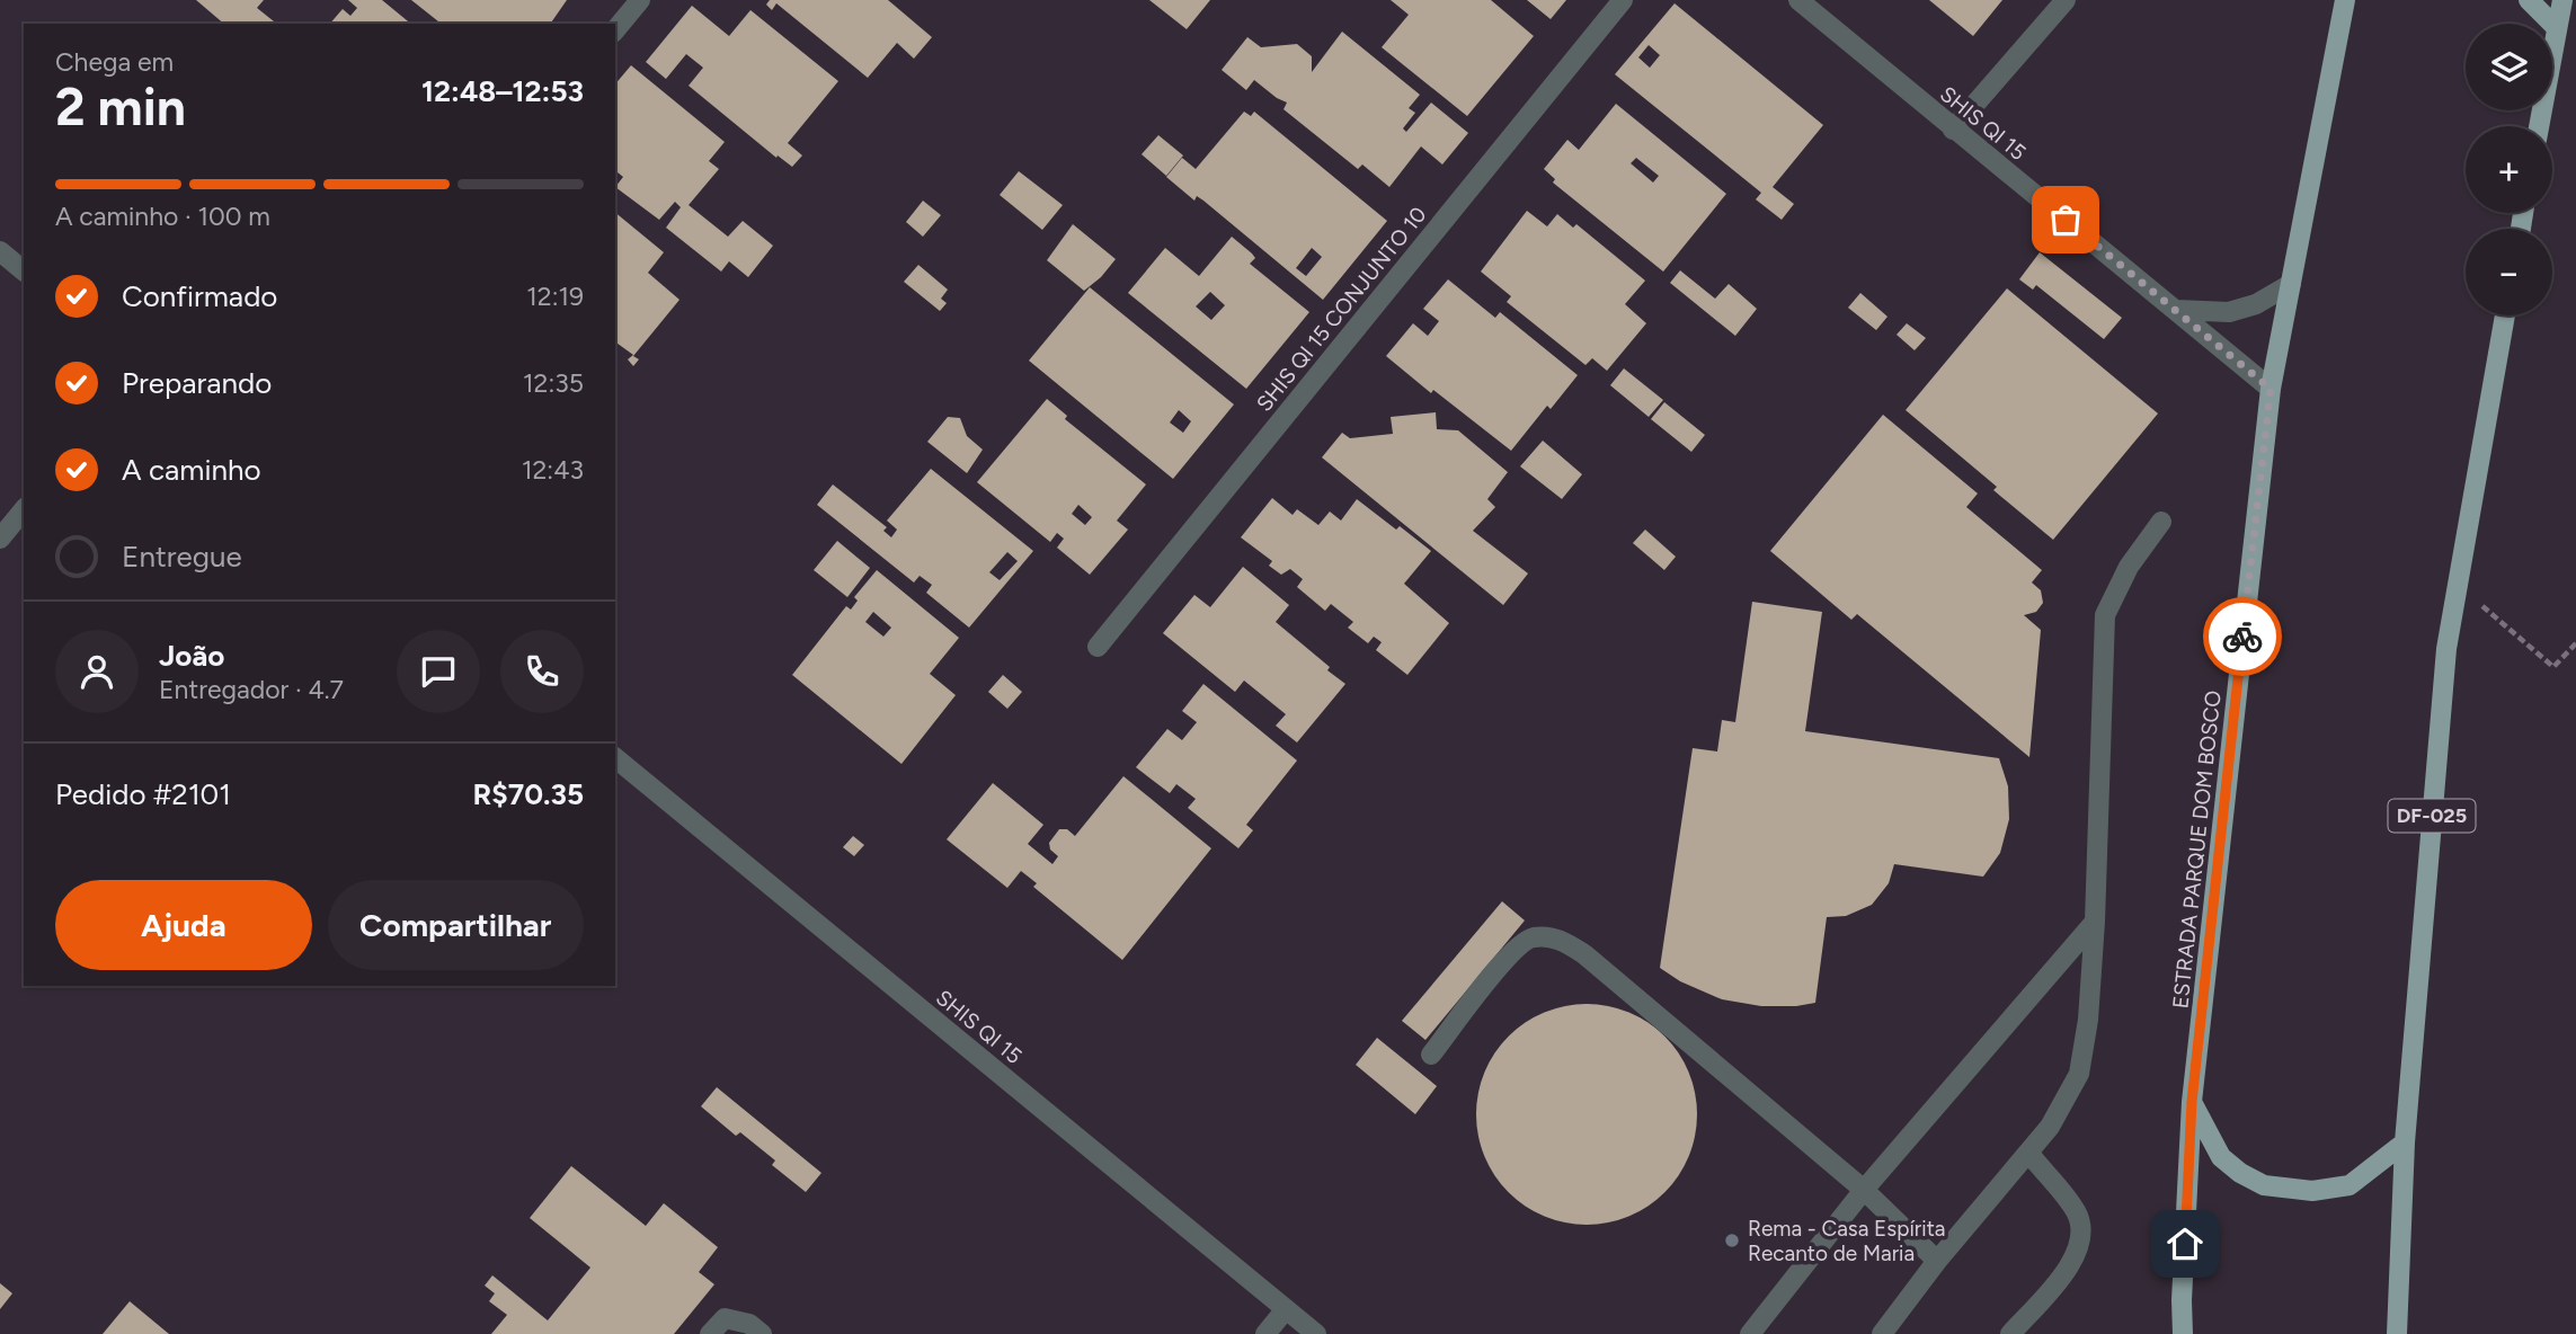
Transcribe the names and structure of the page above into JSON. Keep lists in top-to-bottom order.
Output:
{
  "streets": {
    "main road": ["DF-025", "ESTRADA PARQUE DOM BOSCO"],
    "street": ["SHIS QI 15", "SHIS QI 15 CONJUNTO 10"]
  },
  "crossings": [
    ["SHIS QI 15", "ESTRADA PARQUE DOM BOSCO"]
  ],
  "places": ["Rema - Casa Espírita Recanto de Maria"],
  "page": {
    "map_buttons": ["+", "−"],
    "heading": ["2 min", "Chega em", "12:48–12:53"],
    "panel": [
      "João",
      "Entregador · 4.7",
      "Pedido #2101",
      "R$70.35"
    ],
    "bar": "A caminho · 100 m",
    "list": [
      ["Confirmado", "12:19"],
      ["Preparando", "12:35"],
      ["A caminho", "12:43"],
      "Entregue"
    ],
    "buttons": ["Ajuda", "Compartilhar"]
  }
}
